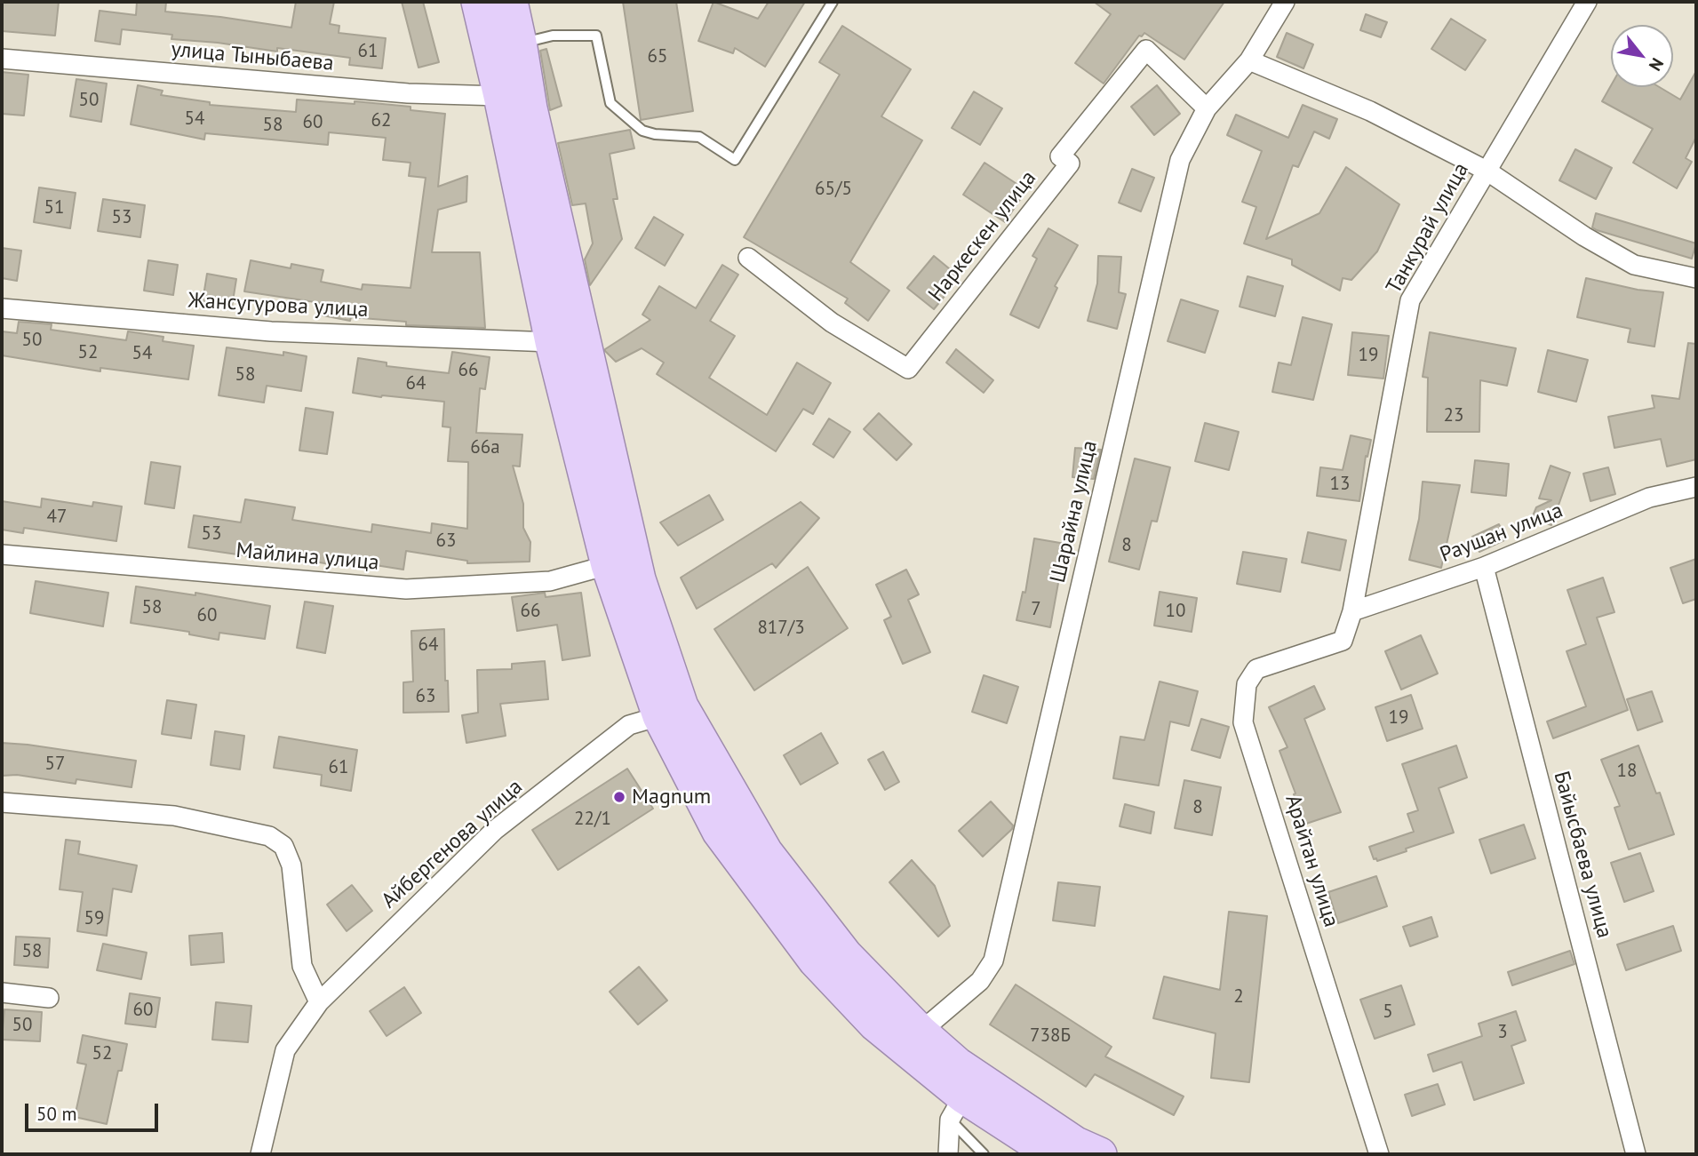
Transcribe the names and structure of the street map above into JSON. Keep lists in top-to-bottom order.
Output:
{
  "streets": {
    "street": [
      "улица Тыныбаева",
      "Танкурай улица",
      "Наркескен улица",
      "Жансугурова улица",
      "Шарайна улица",
      "Раушан улица",
      "Майлина улица",
      "Айбергенова улица",
      "Байысбаева улица",
      "Арайтан улица"
    ]
  },
  "crossings": [
    ["Танкурай улица", "Раушан улица"],
    ["Танкурай улица", "Арайтан улица"],
    ["Наркескен улица", "Шарайна улица"],
    ["Раушан улица", "Байысбаева улица"],
    ["Раушан улица", "Арайтан улица"]
  ],
  "places": ["Magnum"],
  "house_numbers": [
    "61",
    "65",
    "50",
    "54",
    "62",
    "60",
    "58",
    "65/5",
    "51",
    "53",
    "50",
    "52",
    "54",
    "19",
    "66",
    "58",
    "64",
    "23",
    "66а",
    "13",
    "47",
    "53",
    "63",
    "8",
    "58",
    "7",
    "66",
    "10",
    "60",
    "817/3",
    "64",
    "63",
    "19",
    "57",
    "61",
    "18",
    "8",
    "22/1",
    "59",
    "58",
    "2",
    "60",
    "5",
    "50",
    "3",
    "738Б",
    "52"
  ],
  "scale_bar": "50 m",
  "north": "bottom right"
}
